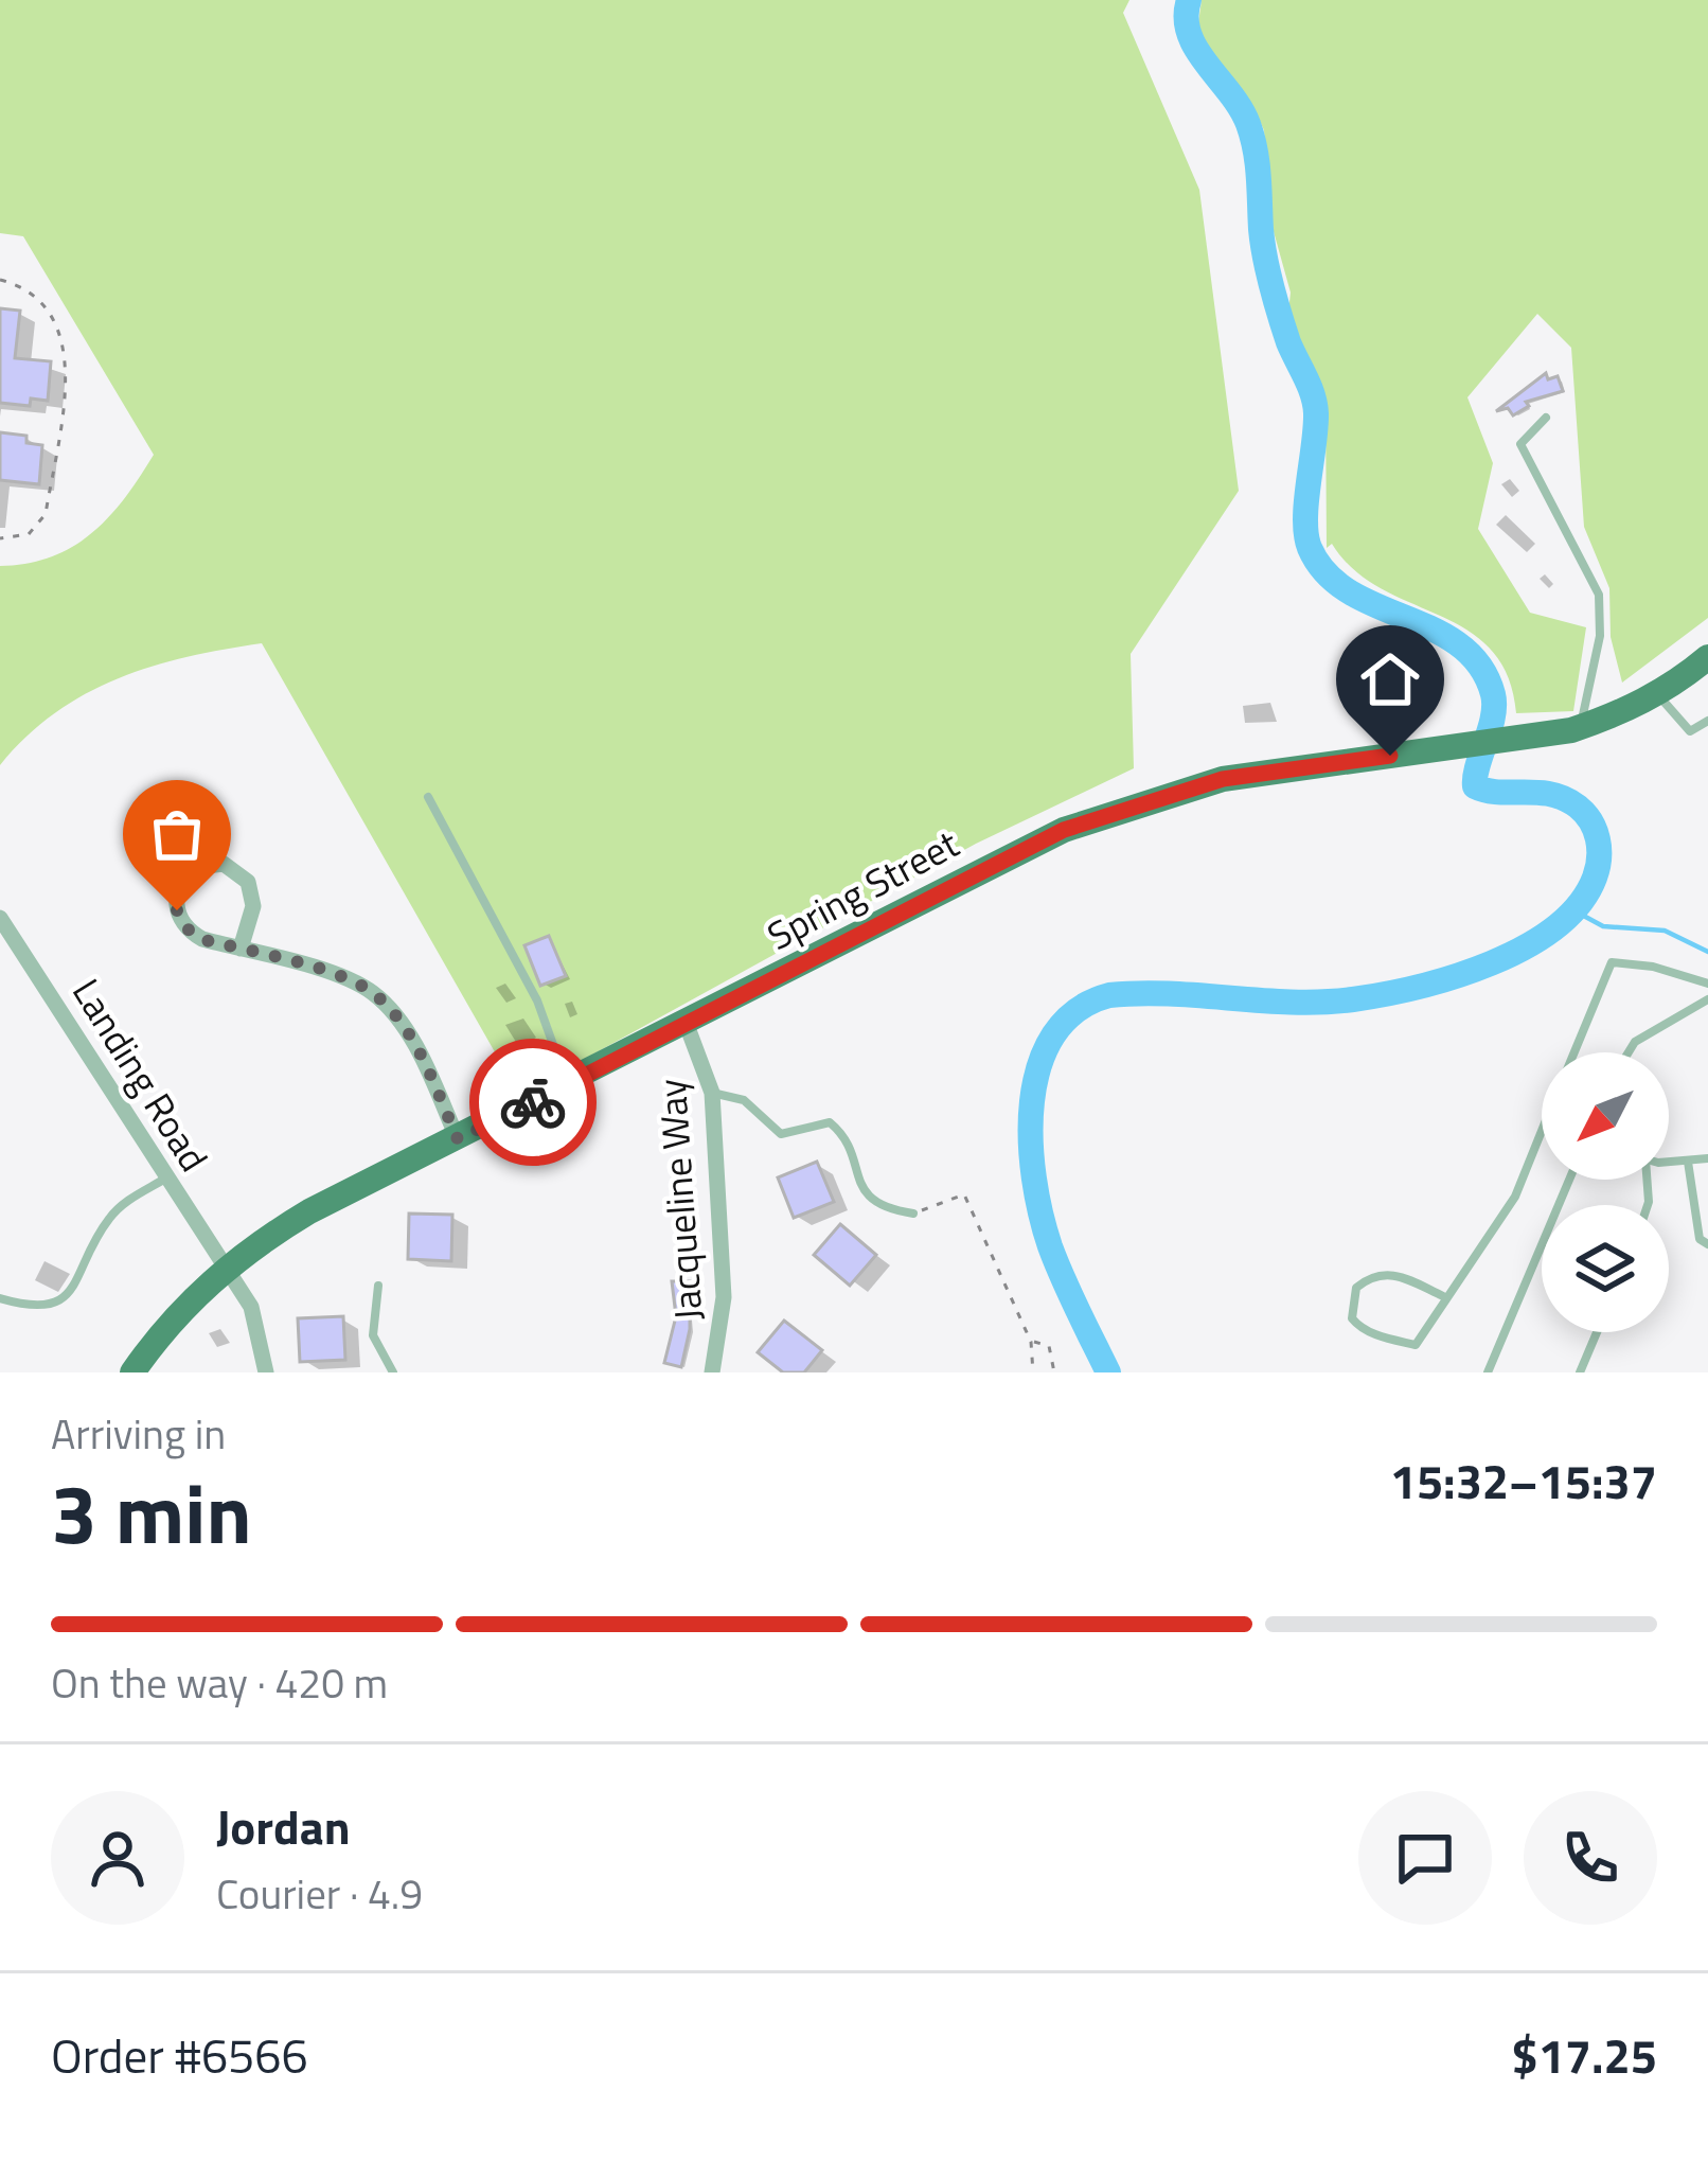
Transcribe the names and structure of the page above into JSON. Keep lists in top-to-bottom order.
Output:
{
  "streets": {
    "main road": ["Spring Street"],
    "street": ["Landing Road", "Jacqueline Way"]
  },
  "crossings": [
    ["Spring Street", "Landing Road"],
    ["Spring Street", "Jacqueline Way"]
  ],
  "north": "bottom left",
  "page": {
    "heading": ["3 min", "Arriving in", "15:32–15:37"],
    "panel": [
      "Jordan",
      "Courier · 4.9",
      "Order #6566",
      "$17.25"
    ],
    "bar": "On the way · 420 m"
  }
}
